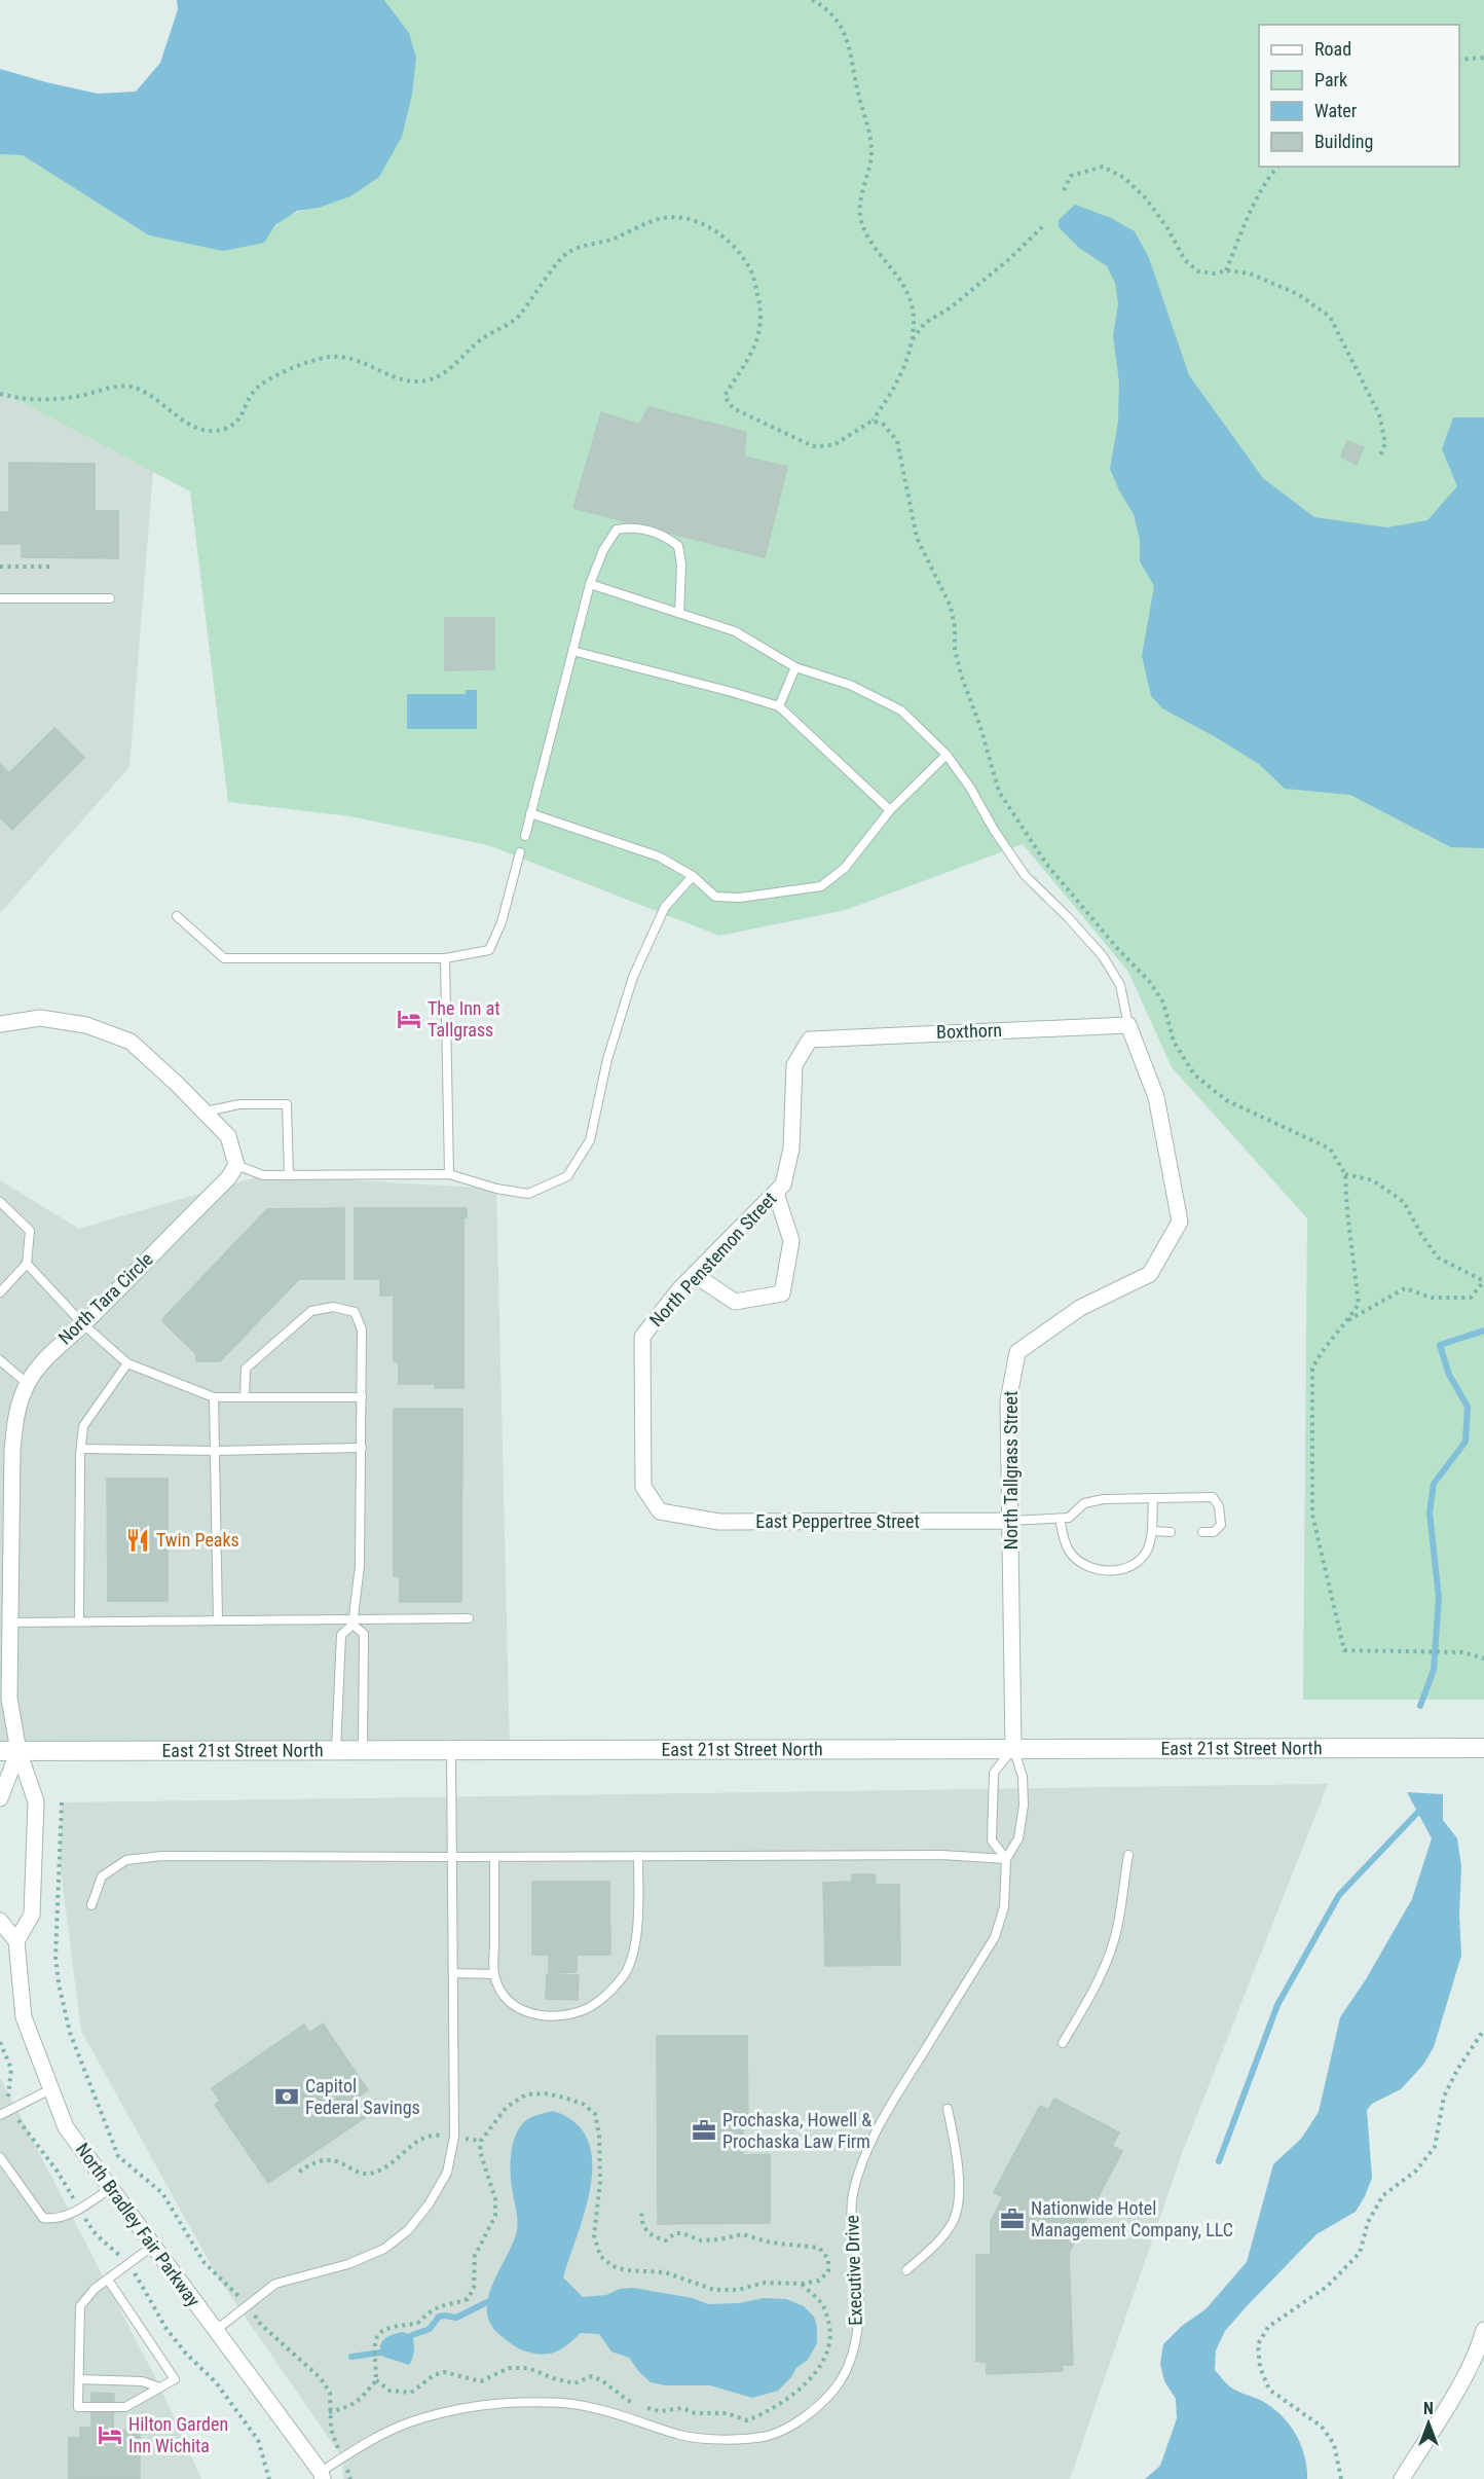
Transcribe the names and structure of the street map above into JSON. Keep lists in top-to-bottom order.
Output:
{
  "streets": {
    "main road": ["East 21st Street North"],
    "street": [
      "Boxthorn",
      "North Penstemon Street",
      "North Tara Circle",
      "North Tallgrass Street",
      "East Peppertree Street",
      "North Bradley Fair Parkway"
    ],
    "lane": ["Executive Drive"]
  },
  "crossings": [
    ["Boxthorn", "North Penstemon Street"],
    ["Boxthorn", "North Tallgrass Street"],
    ["North Penstemon Street", "East Peppertree Street"],
    ["North Tara Circle", "East 21st Street North"],
    ["North Tallgrass Street", "East Peppertree Street"],
    ["North Tallgrass Street", "East 21st Street North"],
    ["North Tallgrass Street", "Executive Drive"],
    ["East 21st Street North", "Executive Drive"],
    ["North Bradley Fair Parkway", "Executive Drive"]
  ],
  "places": {
    "hotel": ["The Inn at Tallgrass", "Hilton Garden Inn Wichita"],
    "restaurant": ["Twin Peaks"],
    "bank": ["Capitol Federal Savings"],
    "office": ["Prochaska, Howell & Prochaska Law Firm", "Nationwide Hotel Management Company, LLC"]
  },
  "legend": [
    "Road",
    "Park",
    "Water",
    "Building"
  ],
  "north": "top"
}
